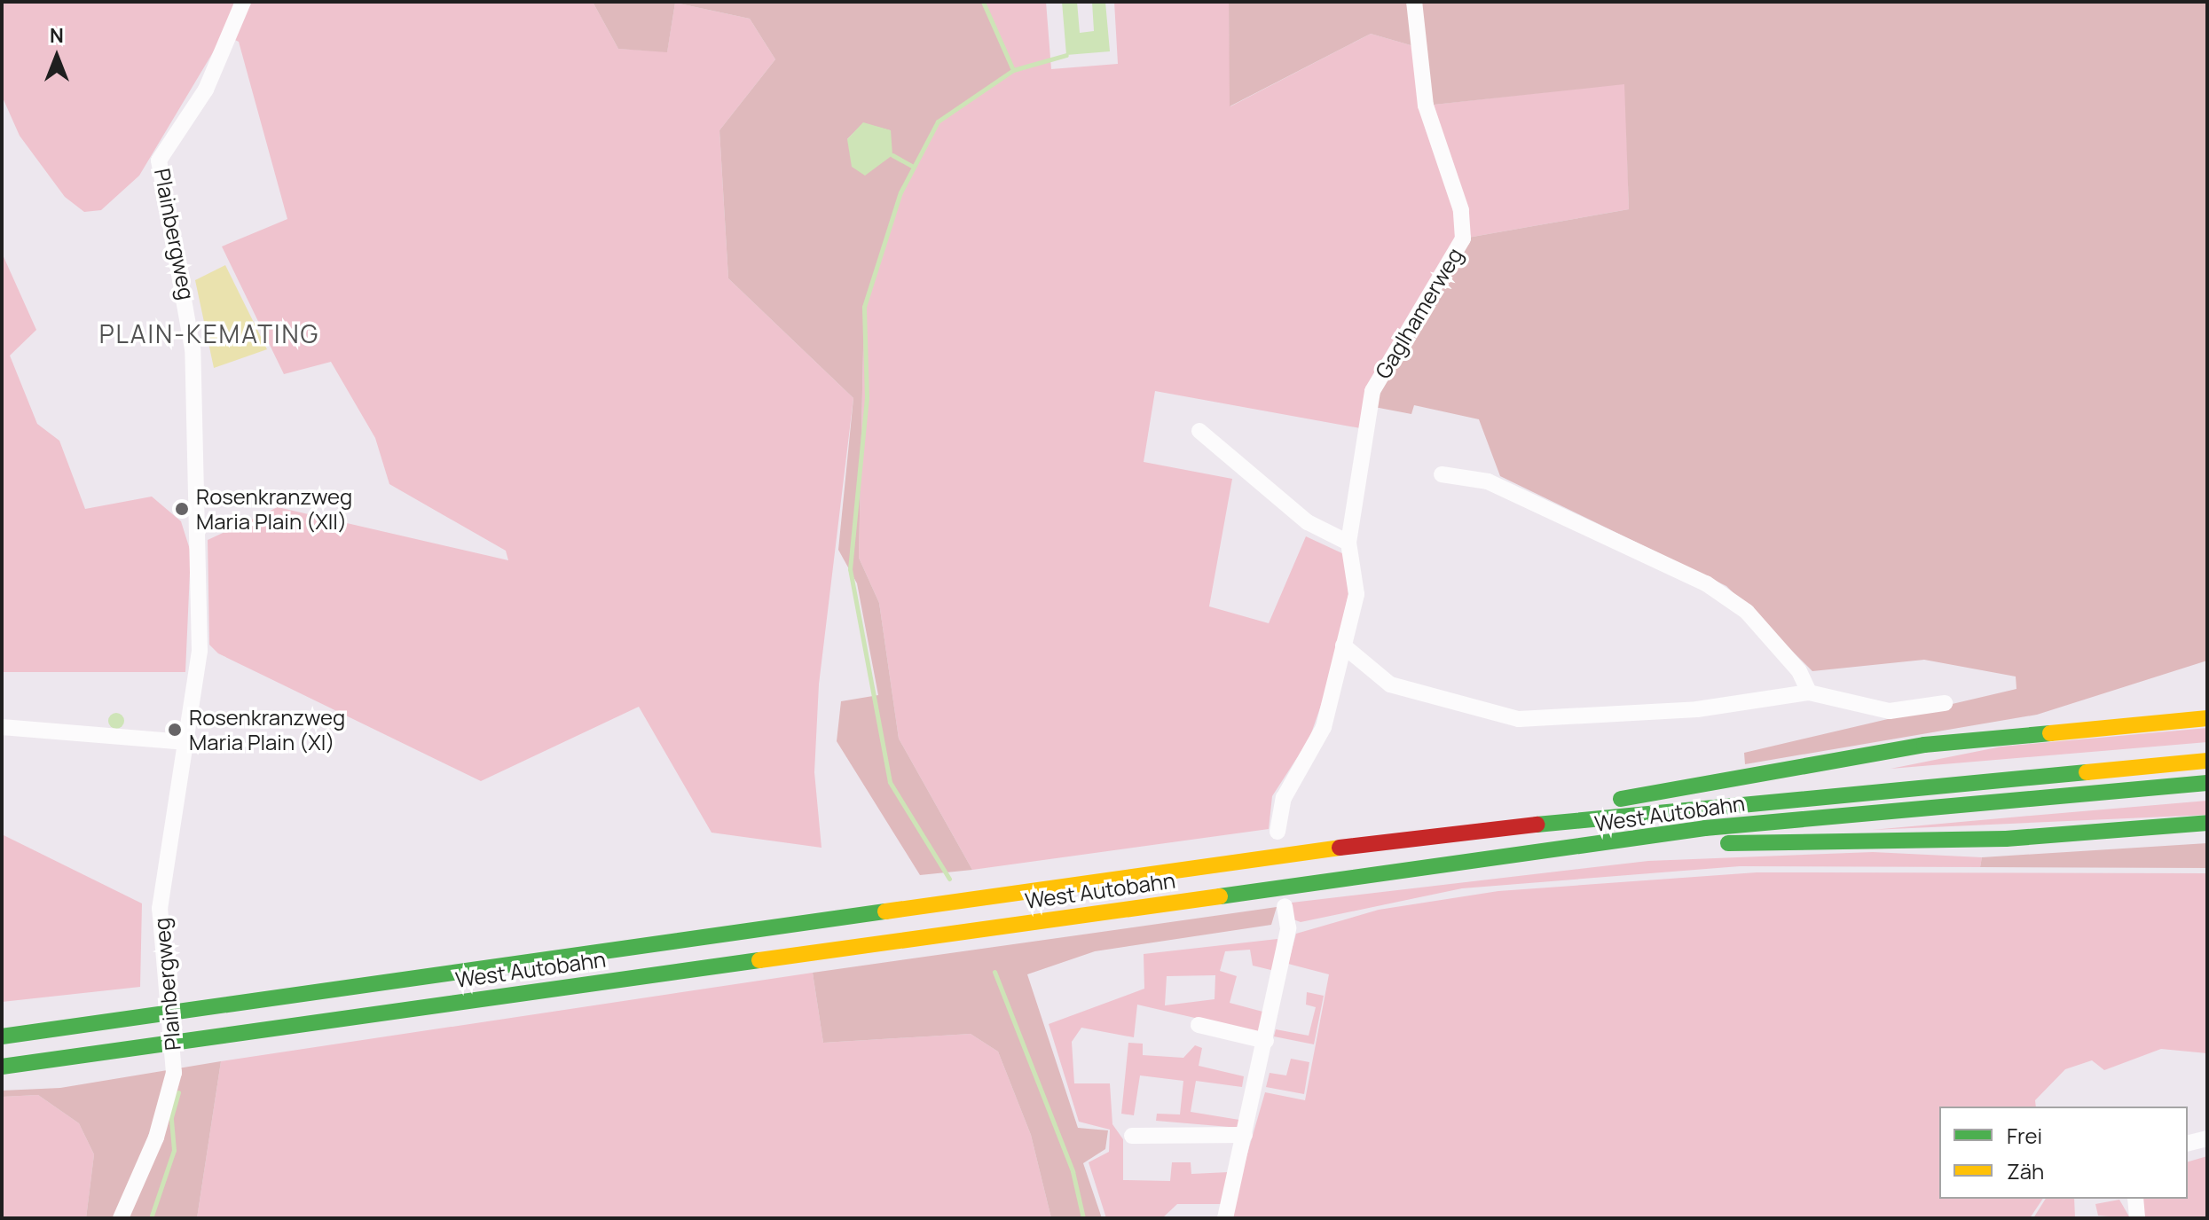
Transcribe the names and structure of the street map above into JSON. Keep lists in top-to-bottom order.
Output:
{
  "streets": {
    "highway": ["West Autobahn"],
    "street": ["Plainbergweg", "Gaglhamerweg"]
  },
  "districts": ["PLAIN-KEMATING"],
  "places": ["Rosenkranzweg Maria Plain (XII)", "Rosenkranzweg Maria Plain (XI)"],
  "legend": ["Frei", "Zäh"],
  "north": "top"
}
